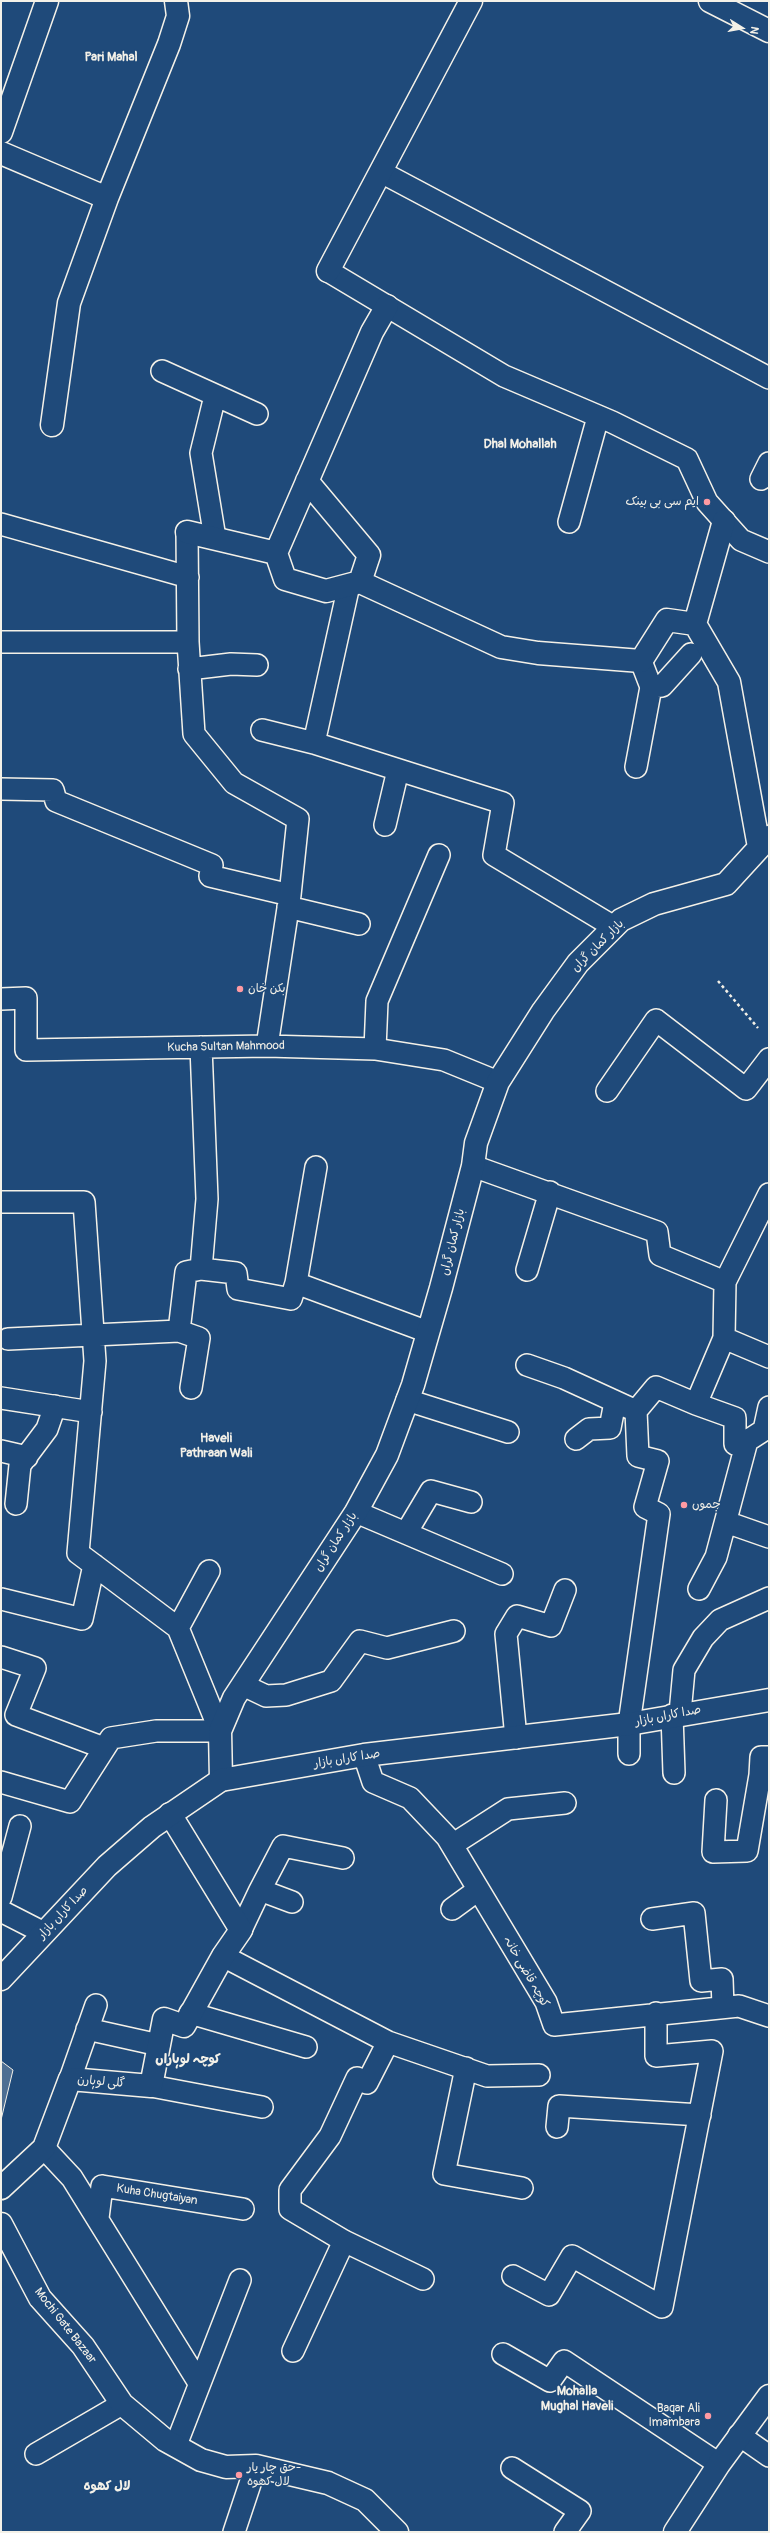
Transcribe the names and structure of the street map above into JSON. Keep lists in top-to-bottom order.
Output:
{
  "streets": {
    "street": [
      "بازار کمان گراں",
      "صدا کاراں بازار",
      "گلی لوہارن",
      "Mochi Gate Bazaar"
    ],
    "lane": ["Kucha Sultan Mahmood", "کوچہ قاضی خانہ", "Kuha Chugtaiyan"]
  },
  "crossings": [
    ["بازار کمان گراں", "Kucha Sultan Mahmood"],
    ["صدا کاراں بازار", "کوچہ قاضی خانہ"]
  ],
  "districts": [
    "Pari Mahal",
    "Dhal Mohallah",
    "Haveli Pathraan Wali",
    "کوچہ لوہاراں",
    "Mohalla Mughal Haveli",
    "لال کھوہ"
  ],
  "places": [
    "ایم سی بی بینک",
    "بکن خان",
    "جموں",
    "Baqar Ali Imambara",
    "حق چار یار- لال کھوہ"
  ],
  "north": "right"
}
